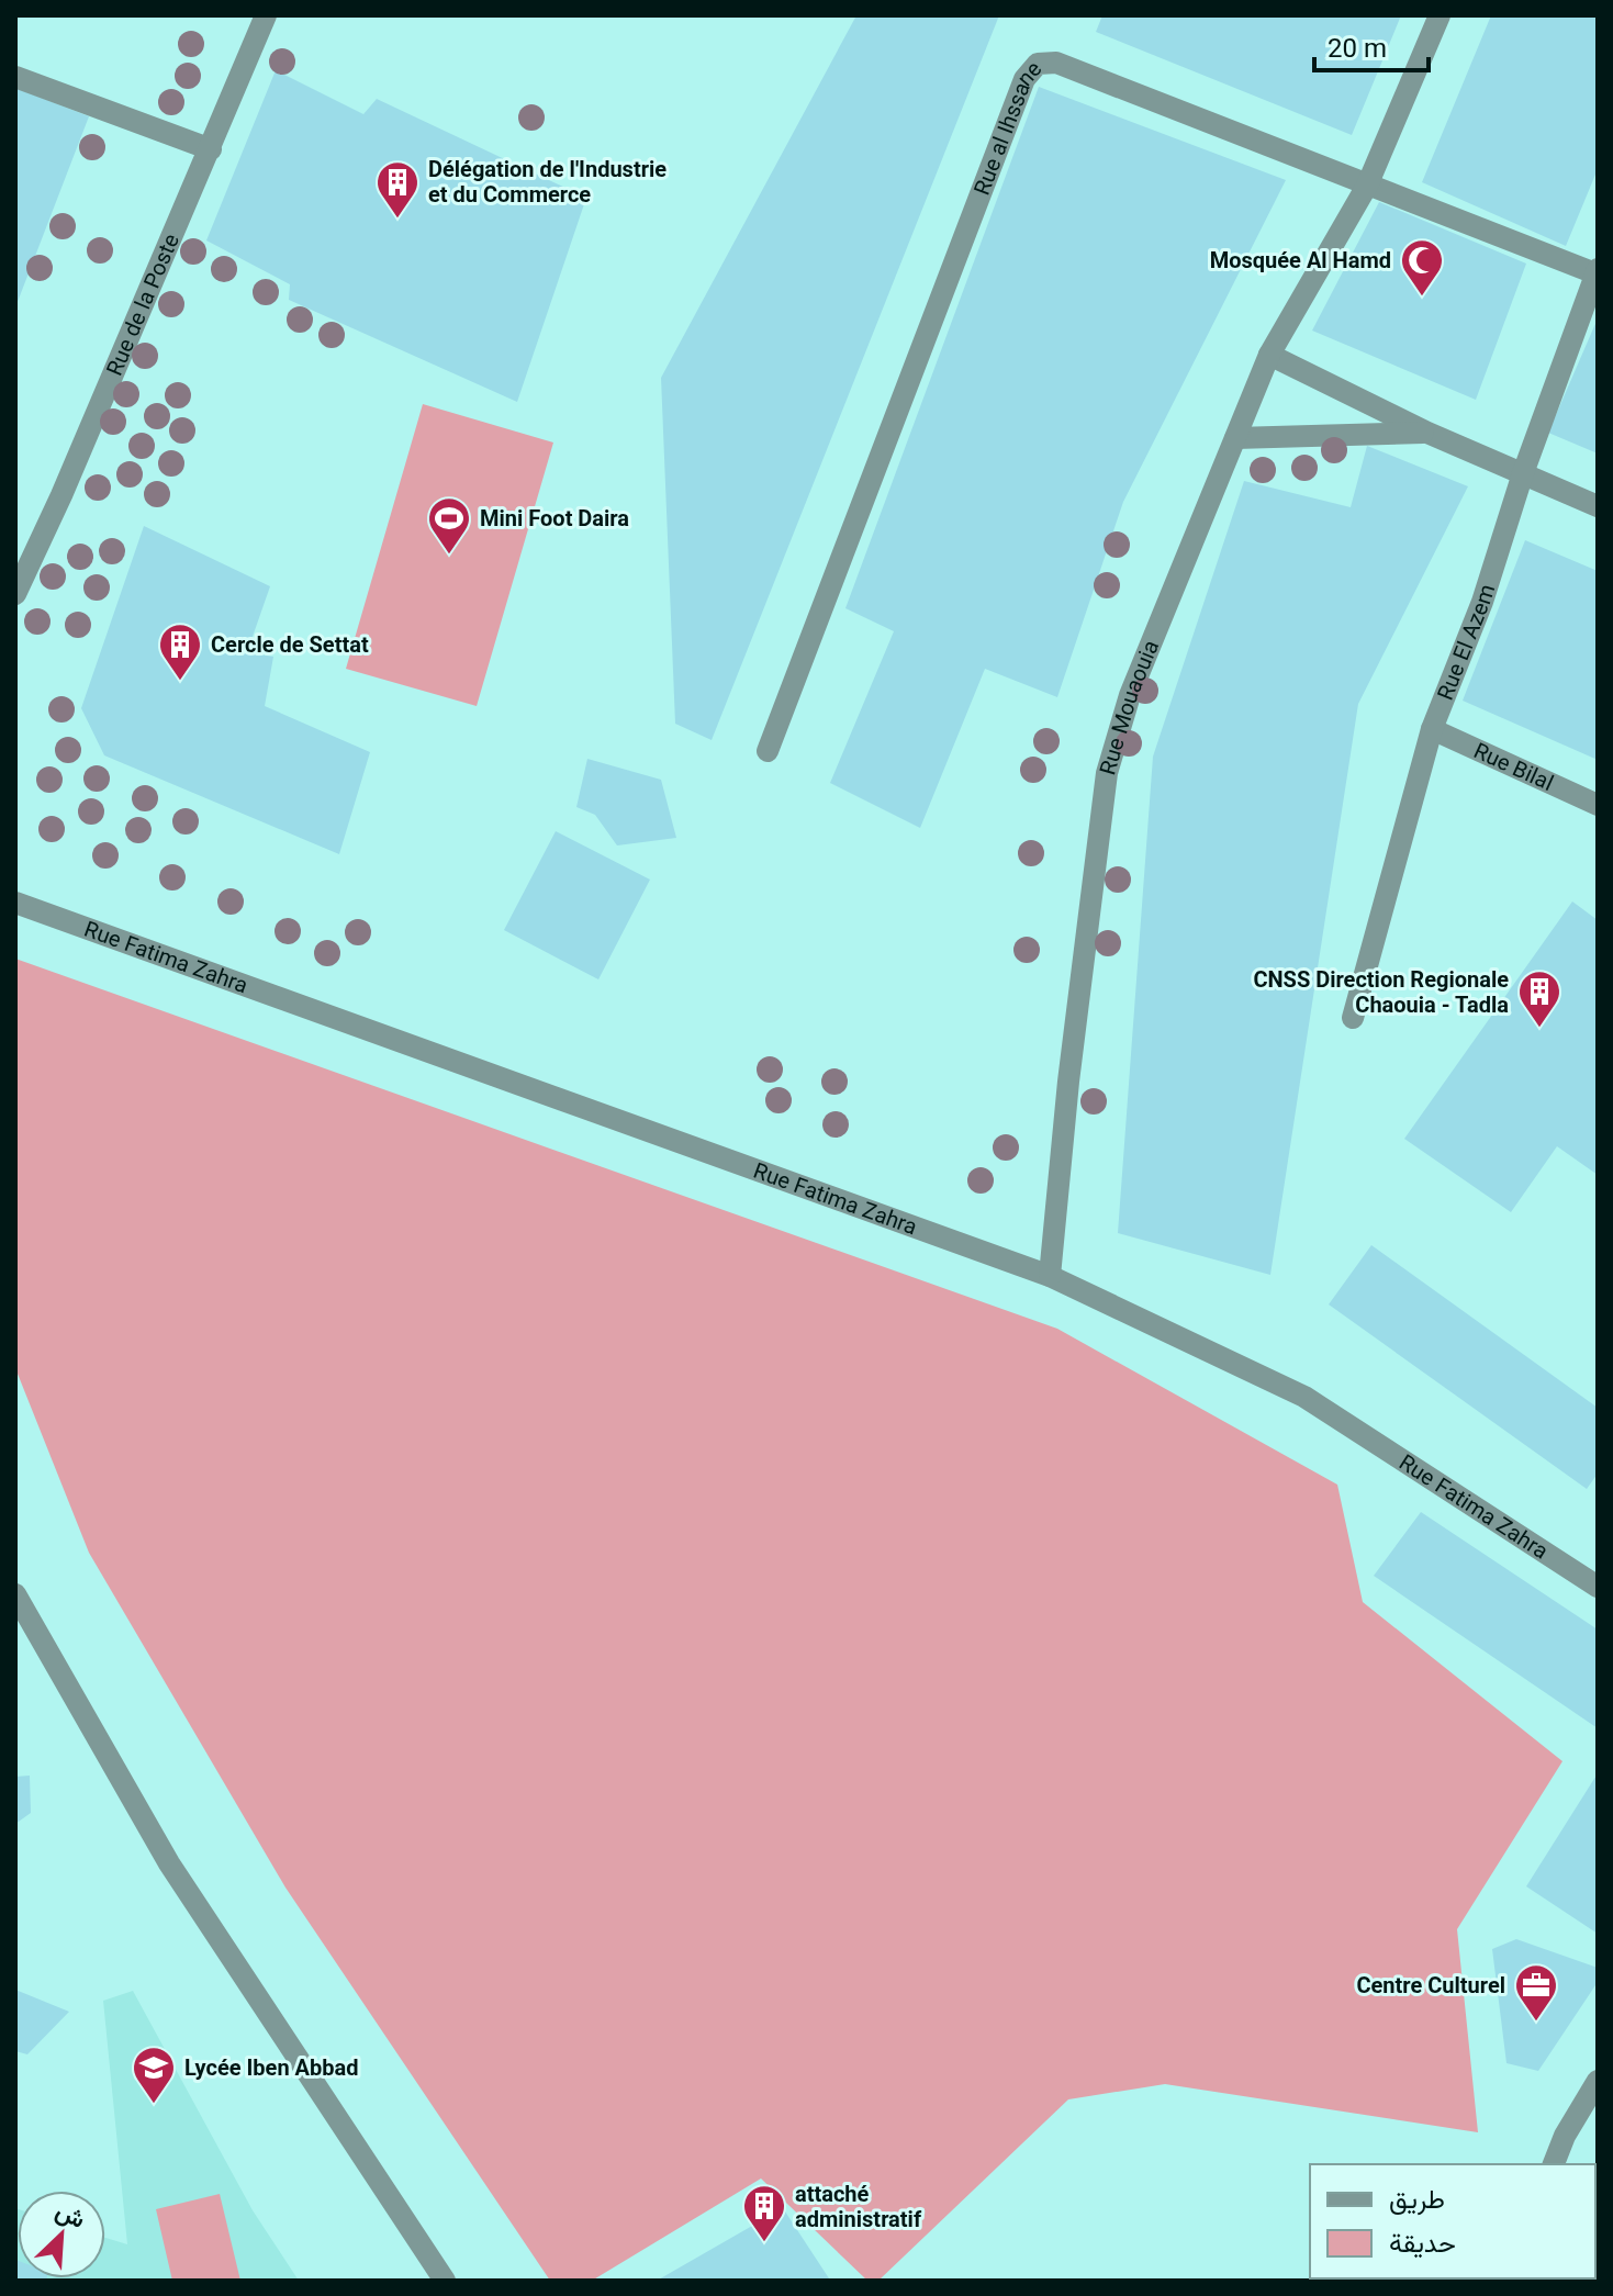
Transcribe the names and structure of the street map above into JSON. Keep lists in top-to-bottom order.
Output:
{
  "streets": {
    "street": [
      "Rue al Ihssane",
      "Rue de la Poste",
      "Rue El Azem",
      "Rue Mouaouia",
      "Rue Bilal",
      "Rue Fatima Zahra"
    ]
  },
  "crossings": [
    ["Rue al Ihssane", "Rue El Azem"],
    ["Rue al Ihssane", "Rue Mouaouia"],
    ["Rue El Azem", "Rue Bilal"],
    ["Rue Mouaouia", "Rue Fatima Zahra"]
  ],
  "places": {
    "building": [
      "Délégation de l'Industrie et du Commerce",
      "Cercle de Settat",
      "CNSS Direction Regionale Chaouia - Tadla",
      "attaché administratif"
    ],
    "mosque": ["Mosquée Al Hamd"],
    "sports": ["Mini Foot Daira"],
    "office": ["Centre Culturel"],
    "school or university": ["Lycée Iben Abbad"]
  },
  "legend": ["طريق", "حديقة"],
  "scale_bar": "20 m",
  "north": "top right"
}
